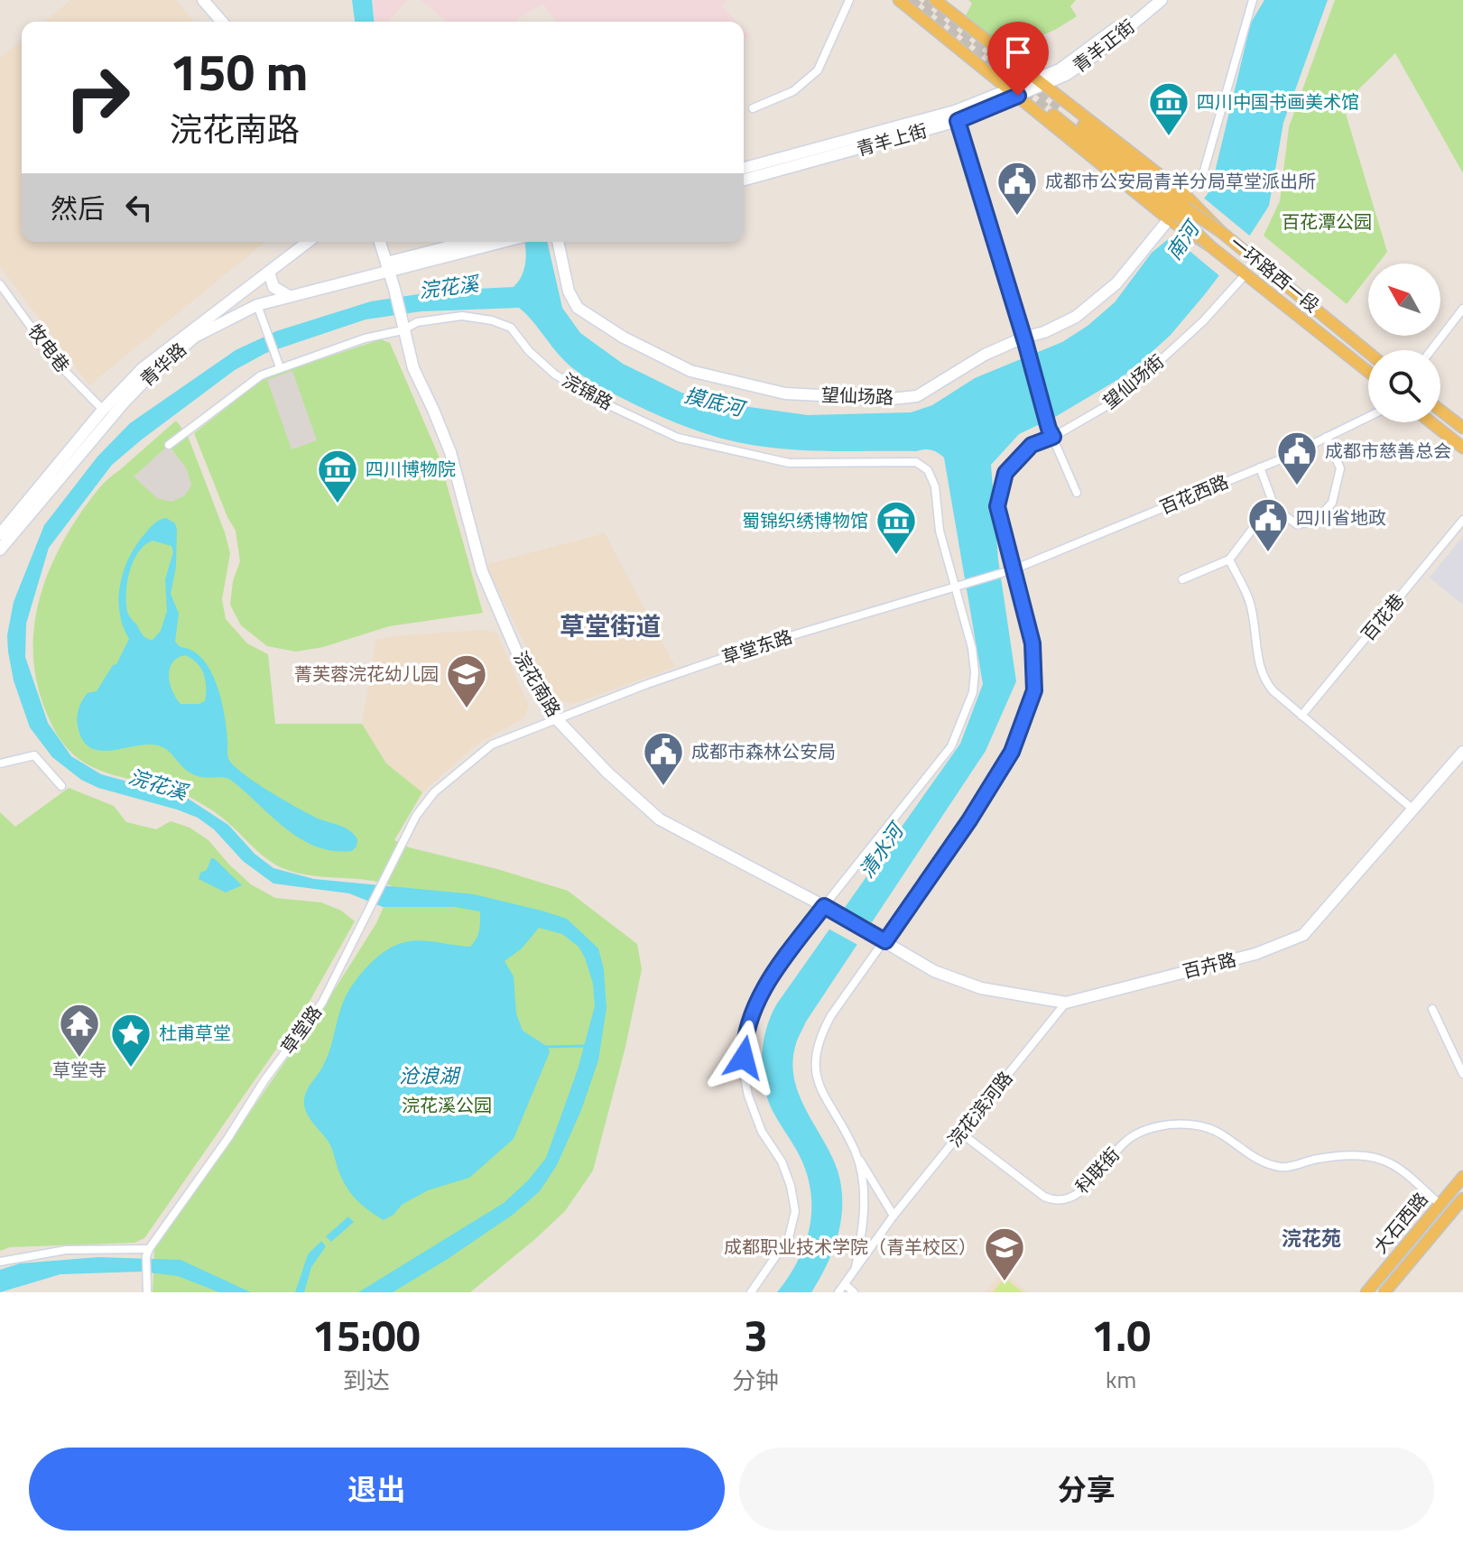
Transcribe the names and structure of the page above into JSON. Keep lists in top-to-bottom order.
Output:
{
  "streets": {
    "main road": ["一环路西一段", "大石西路"],
    "street": [
      "青羊正街",
      "青羊上街",
      "牧电巷",
      "青华路",
      "望仙场街",
      "浣锦路",
      "望仙场路",
      "百花西路",
      "百花巷",
      "草堂东路",
      "浣花南路",
      "百卉路",
      "草堂路",
      "浣花滨河路",
      "科联街"
    ]
  },
  "crossings": [
    ["青羊正街", "青羊上街"],
    ["一环路西一段", "望仙场街"],
    ["一环路西一段", "望仙场路"],
    ["牧电巷", "青华路"],
    ["青华路", "浣花南路"],
    ["望仙场街", "百花西路"],
    ["望仙场街", "浣花南路"],
    ["望仙场街", "百卉路"],
    ["望仙场街", "浣花滨河路"],
    ["浣锦路", "草堂东路"],
    ["浣锦路", "浣花南路"],
    ["百花西路", "草堂东路"],
    ["草堂东路", "浣花南路"],
    ["草堂东路", "草堂路"],
    ["浣花南路", "百卉路"],
    ["浣花南路", "草堂路"],
    ["浣花南路", "浣花滨河路"],
    ["百卉路", "浣花滨河路"],
    ["浣花滨河路", "科联街"],
    ["科联街", "大石西路"]
  ],
  "districts": ["草堂街道", "浣花苑"],
  "water": [
    "南河",
    "浣花溪",
    "摸底河",
    "清水河",
    "沧浪湖"
  ],
  "parks": ["百花潭公园", "浣花溪公园"],
  "places": {
    "museum": ["四川中国书画美术馆", "四川博物院", "蜀锦织绣博物馆"],
    "public building": [
      "成都市公安局青羊分局草堂派出所",
      "成都市慈善总会",
      "四川省地政",
      "成都市森林公安局"
    ],
    "school or university": ["菁芙蓉浣花幼儿园", "成都职业技术学院（青羊校区）"],
    "temple": ["草堂寺"],
    "place": ["杜甫草堂"]
  },
  "north": "top left",
  "page": {
    "turn": ["150 m", "浣花南路"],
    "then": "然后",
    "eta": [
      "15:00",
      "到达",
      "3",
      "分钟",
      "1.0",
      "km"
    ],
    "buttons": ["退出", "分享"]
  }
}
